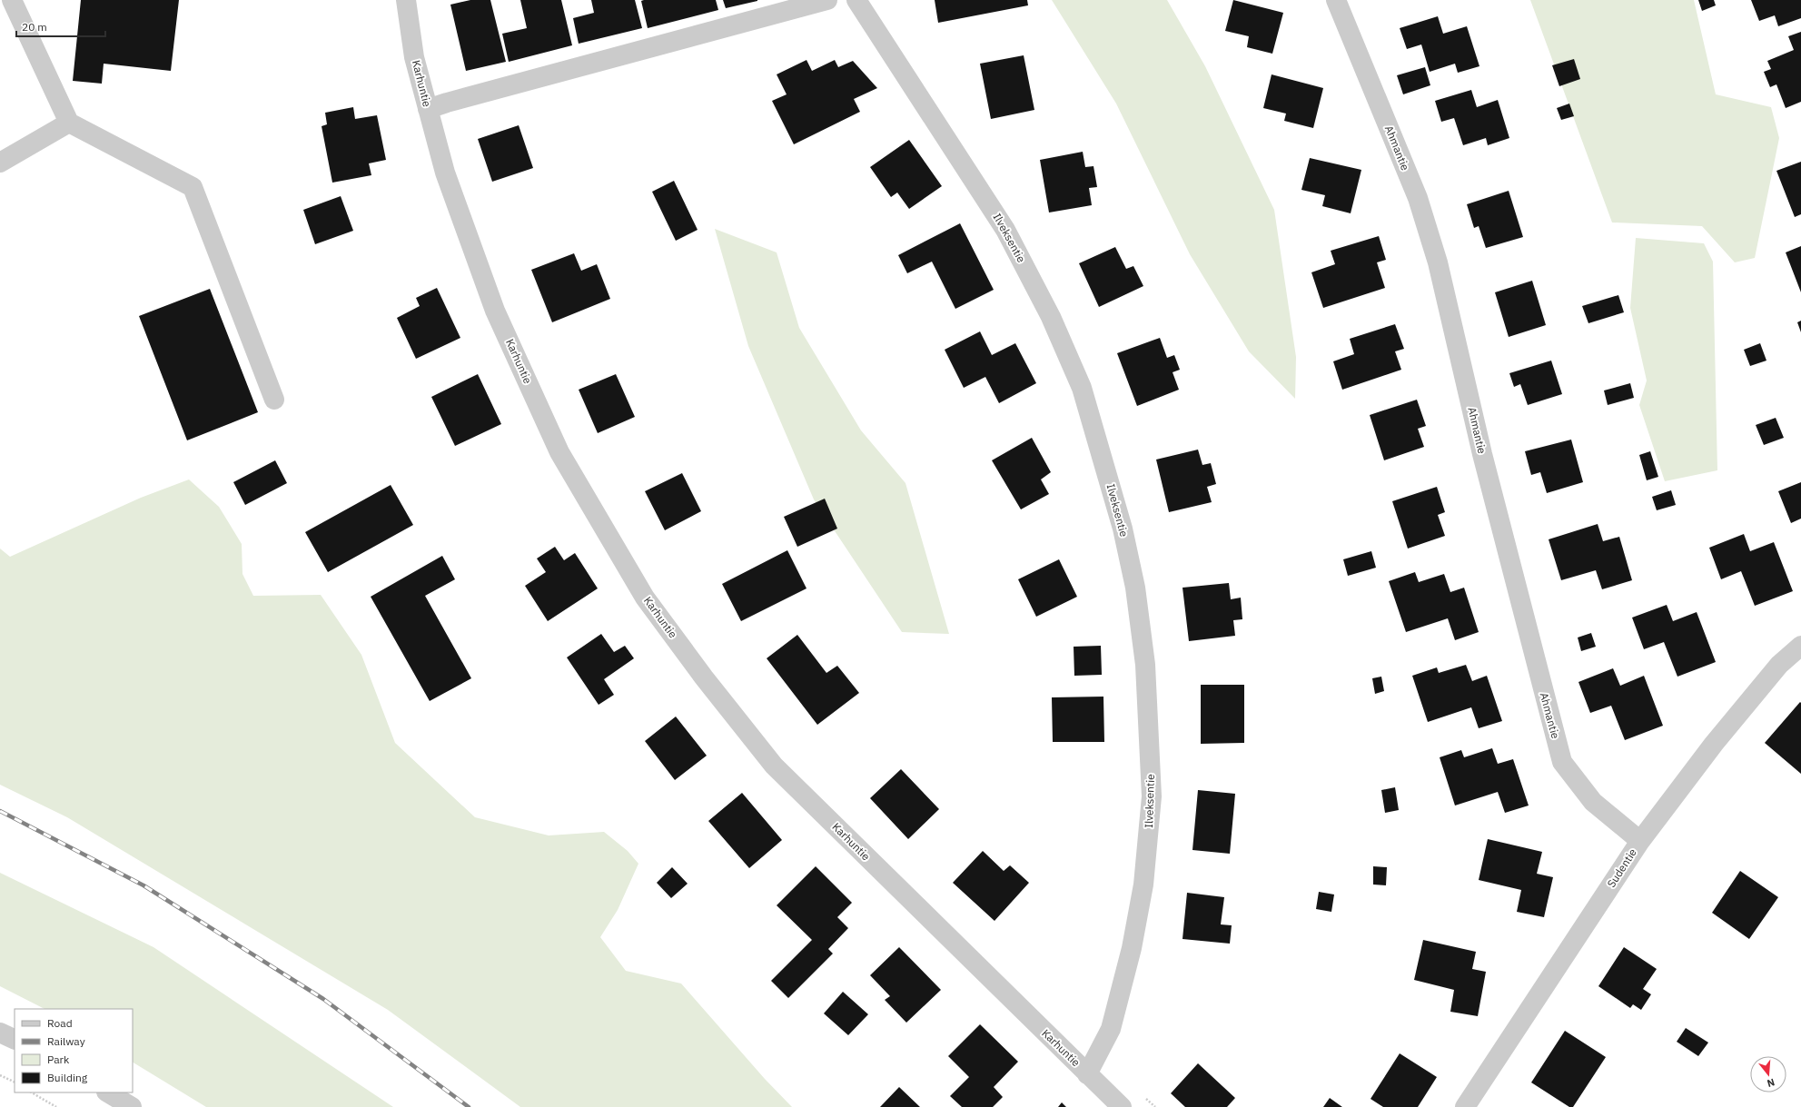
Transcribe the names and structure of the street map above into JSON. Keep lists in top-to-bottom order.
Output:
{
  "streets": {
    "street": [
      "Karhuntie",
      "Ahmantie",
      "Ilveksentie",
      "Sudentie"
    ]
  },
  "crossings": [
    ["Karhuntie", "Ilveksentie"],
    ["Ahmantie", "Sudentie"]
  ],
  "legend": [
    "Road",
    "Railway",
    "Park",
    "Building"
  ],
  "scale_bar": "20 m",
  "north": "bottom"
}
